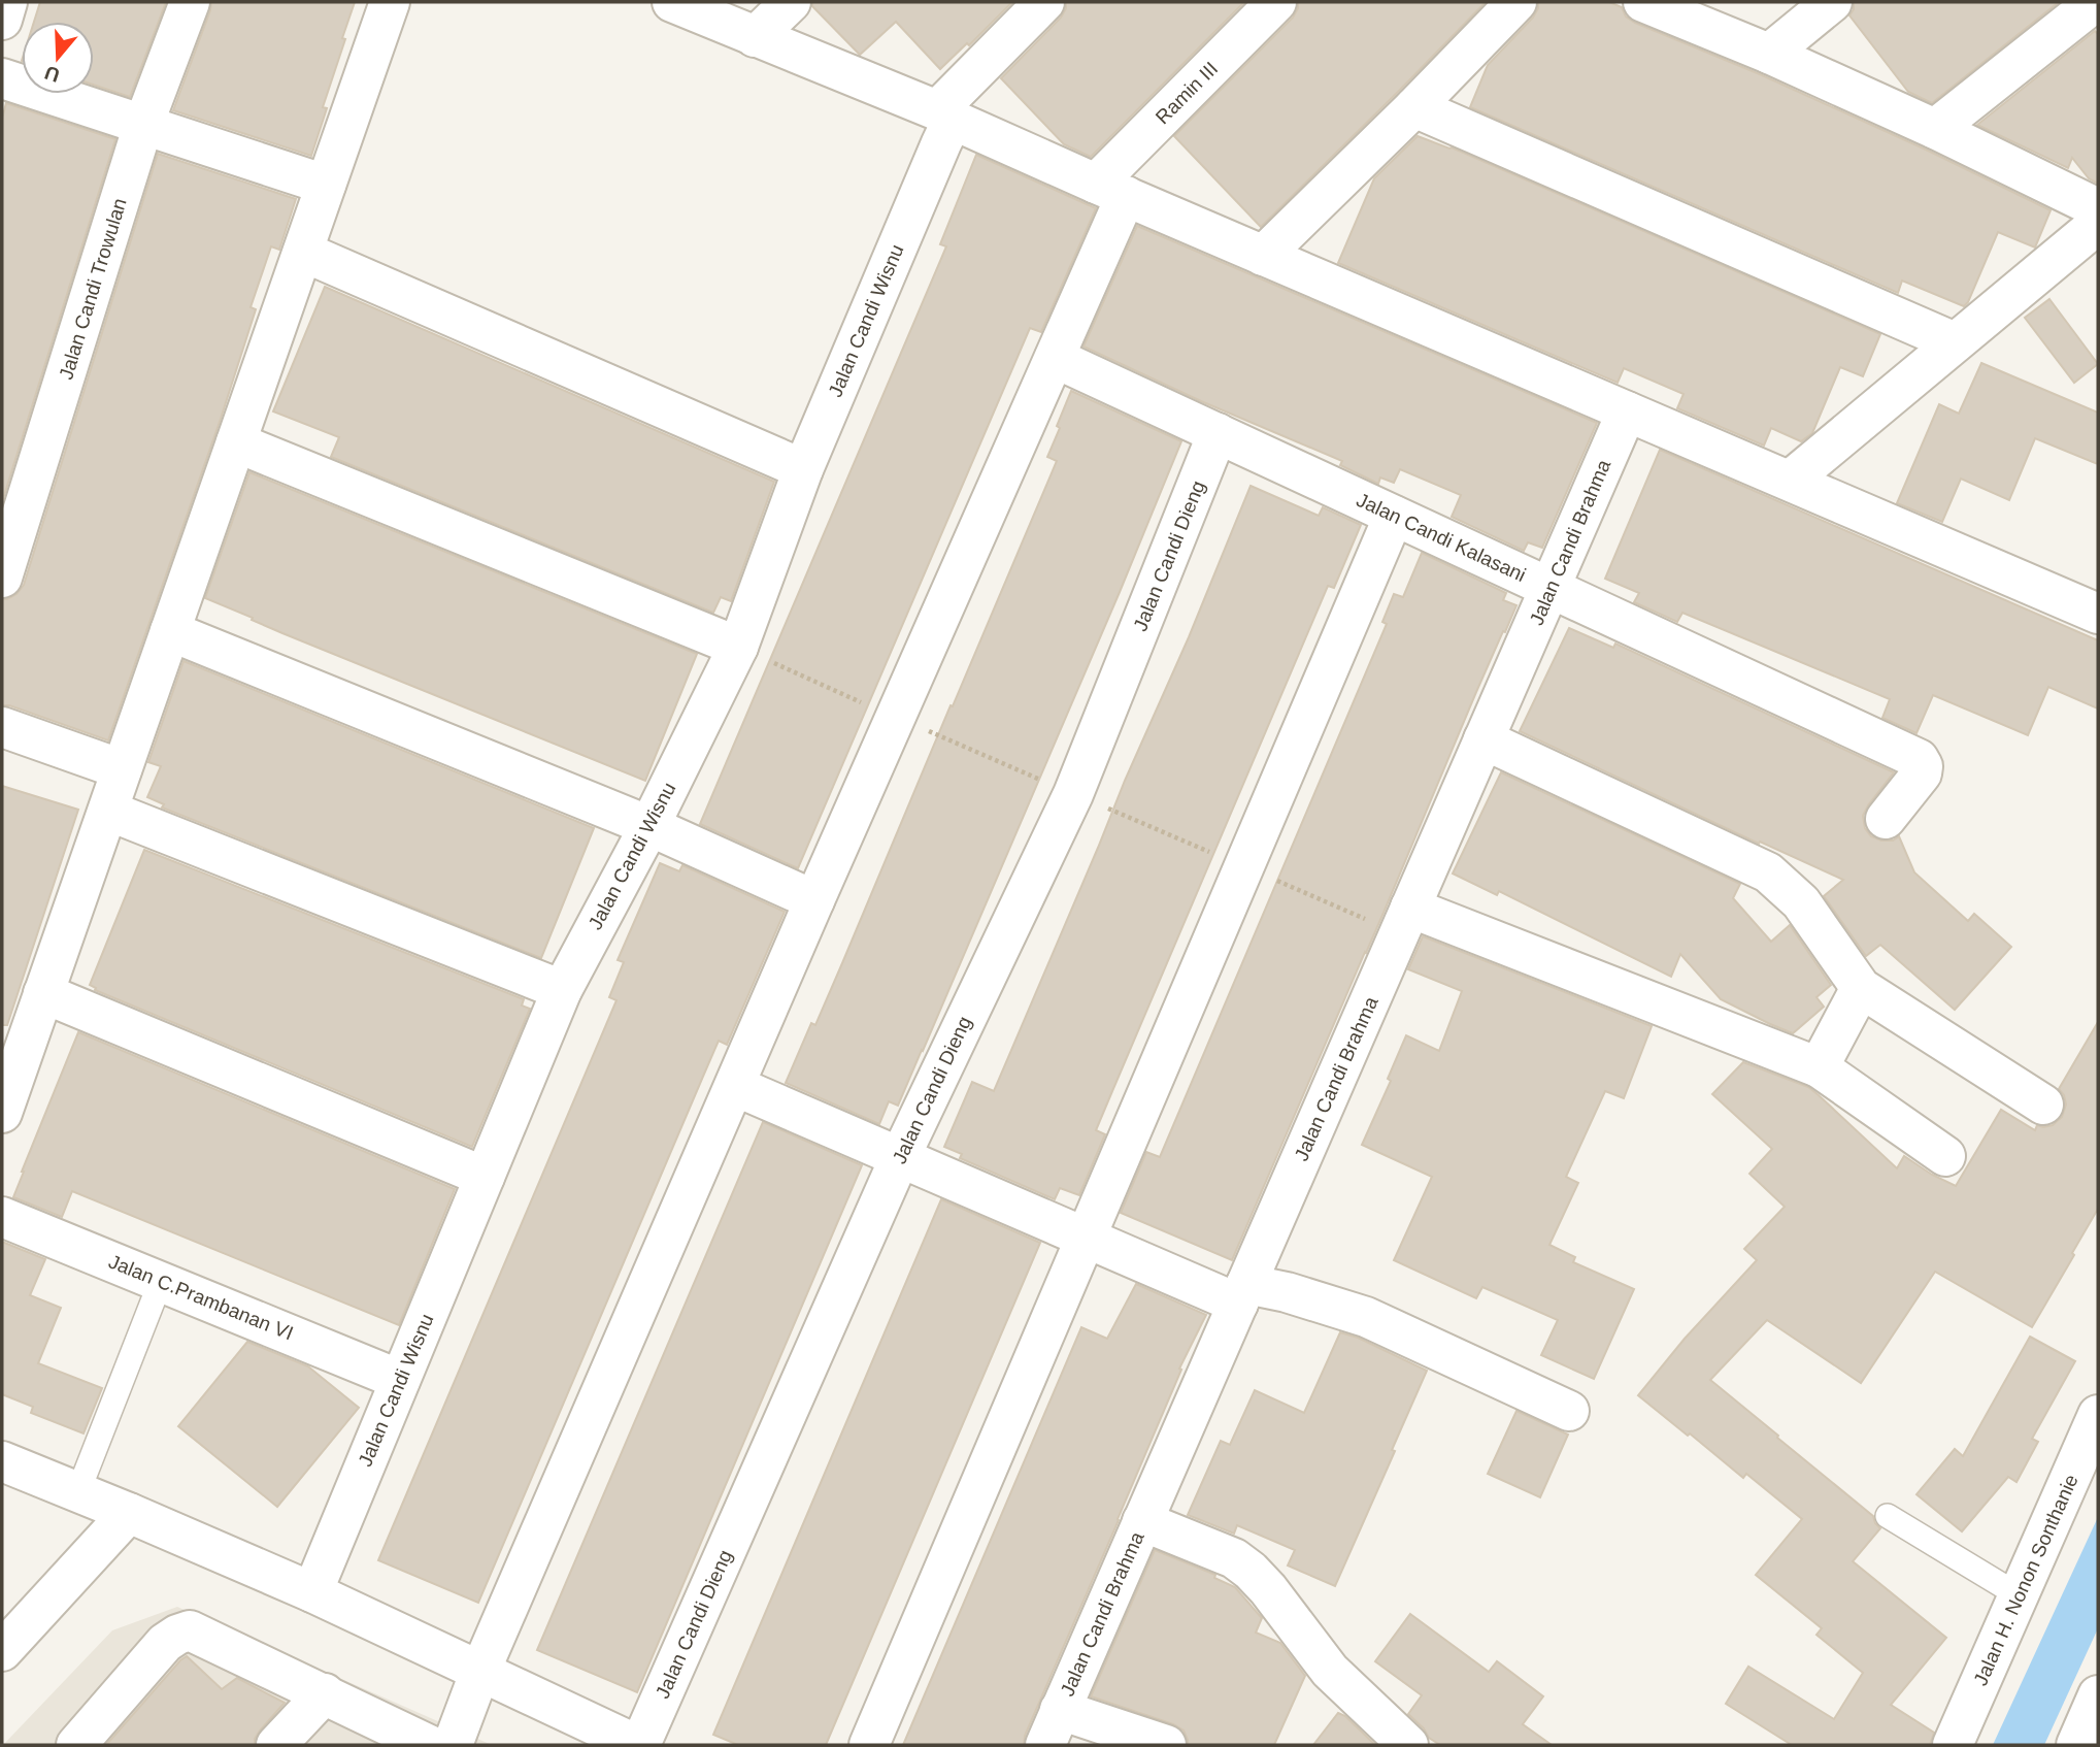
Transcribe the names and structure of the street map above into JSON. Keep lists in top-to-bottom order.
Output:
{
  "streets": {
    "street": [
      "Ramin III",
      "Jalan Candi Trowulan",
      "Jalan Candi Wisnu",
      "Jalan Candi Kalasani",
      "Jalan Candi Brahma",
      "Jalan Candi Dieng",
      "Jalan C.Prambanan VI",
      "Jalan H. Nonon Sonthanie"
    ]
  },
  "crossings": [
    ["Jalan Candi Wisnu", "Jalan C.Prambanan VI"],
    ["Jalan Candi Kalasani", "Jalan Candi Brahma"],
    ["Jalan Candi Kalasani", "Jalan Candi Dieng"]
  ],
  "north": "bottom"
}
